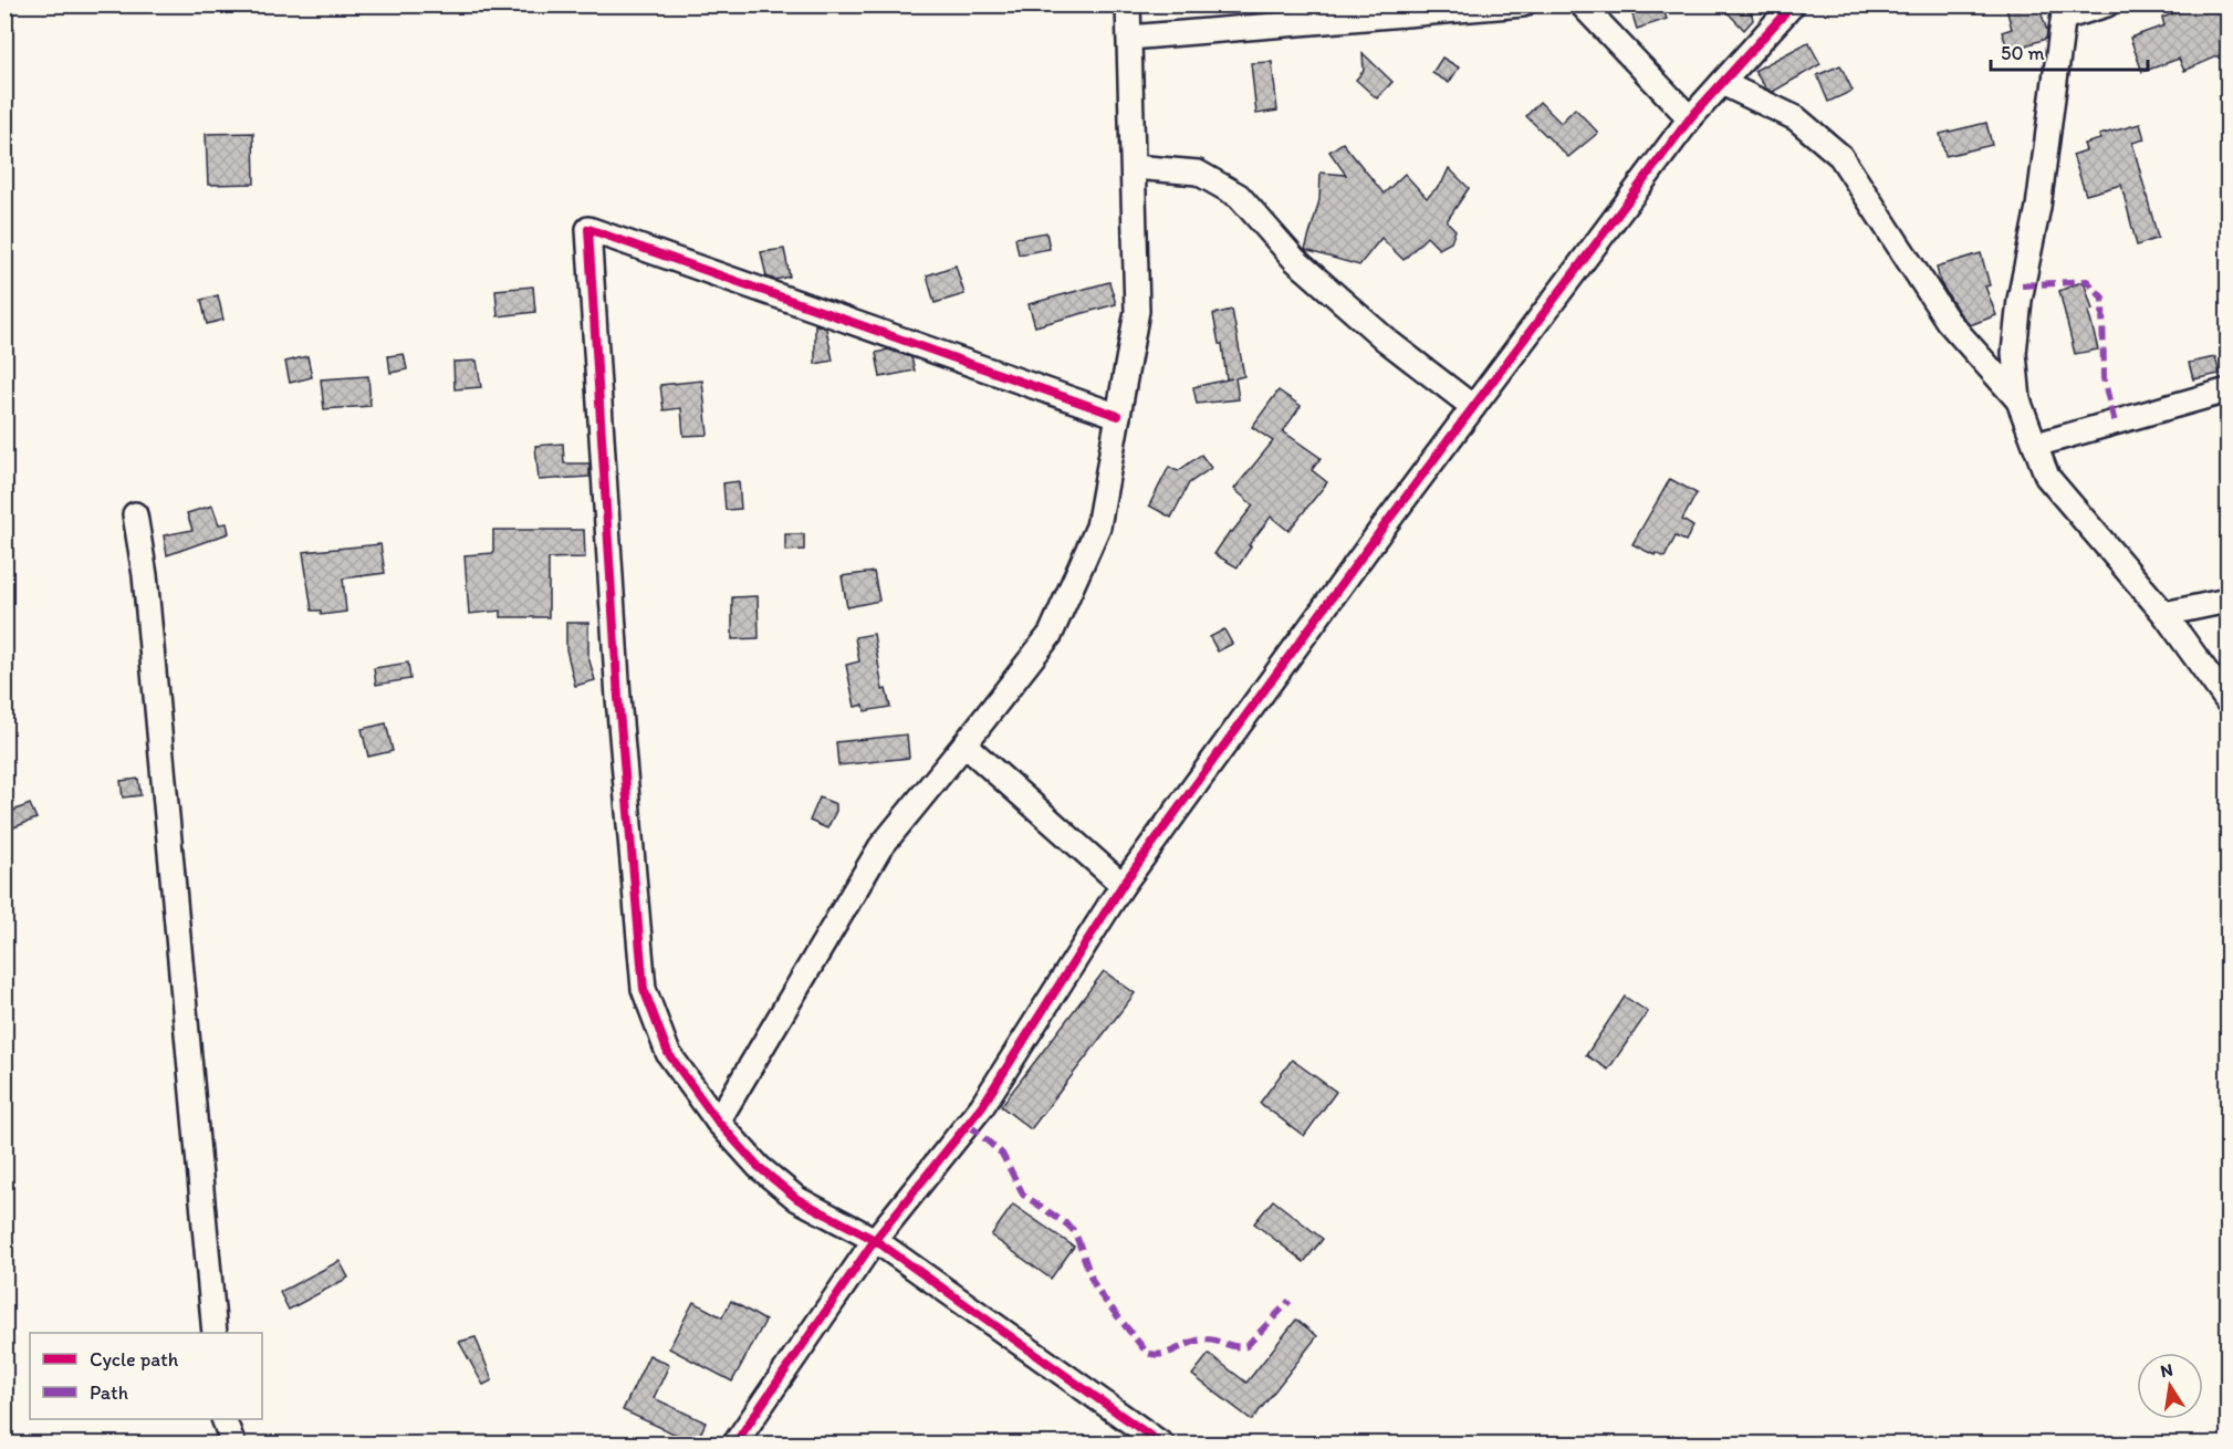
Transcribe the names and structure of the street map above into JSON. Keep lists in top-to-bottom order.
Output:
{
  "legend": ["Cycle path", "Path"],
  "scale_bar": "50 m",
  "north": "top"
}
